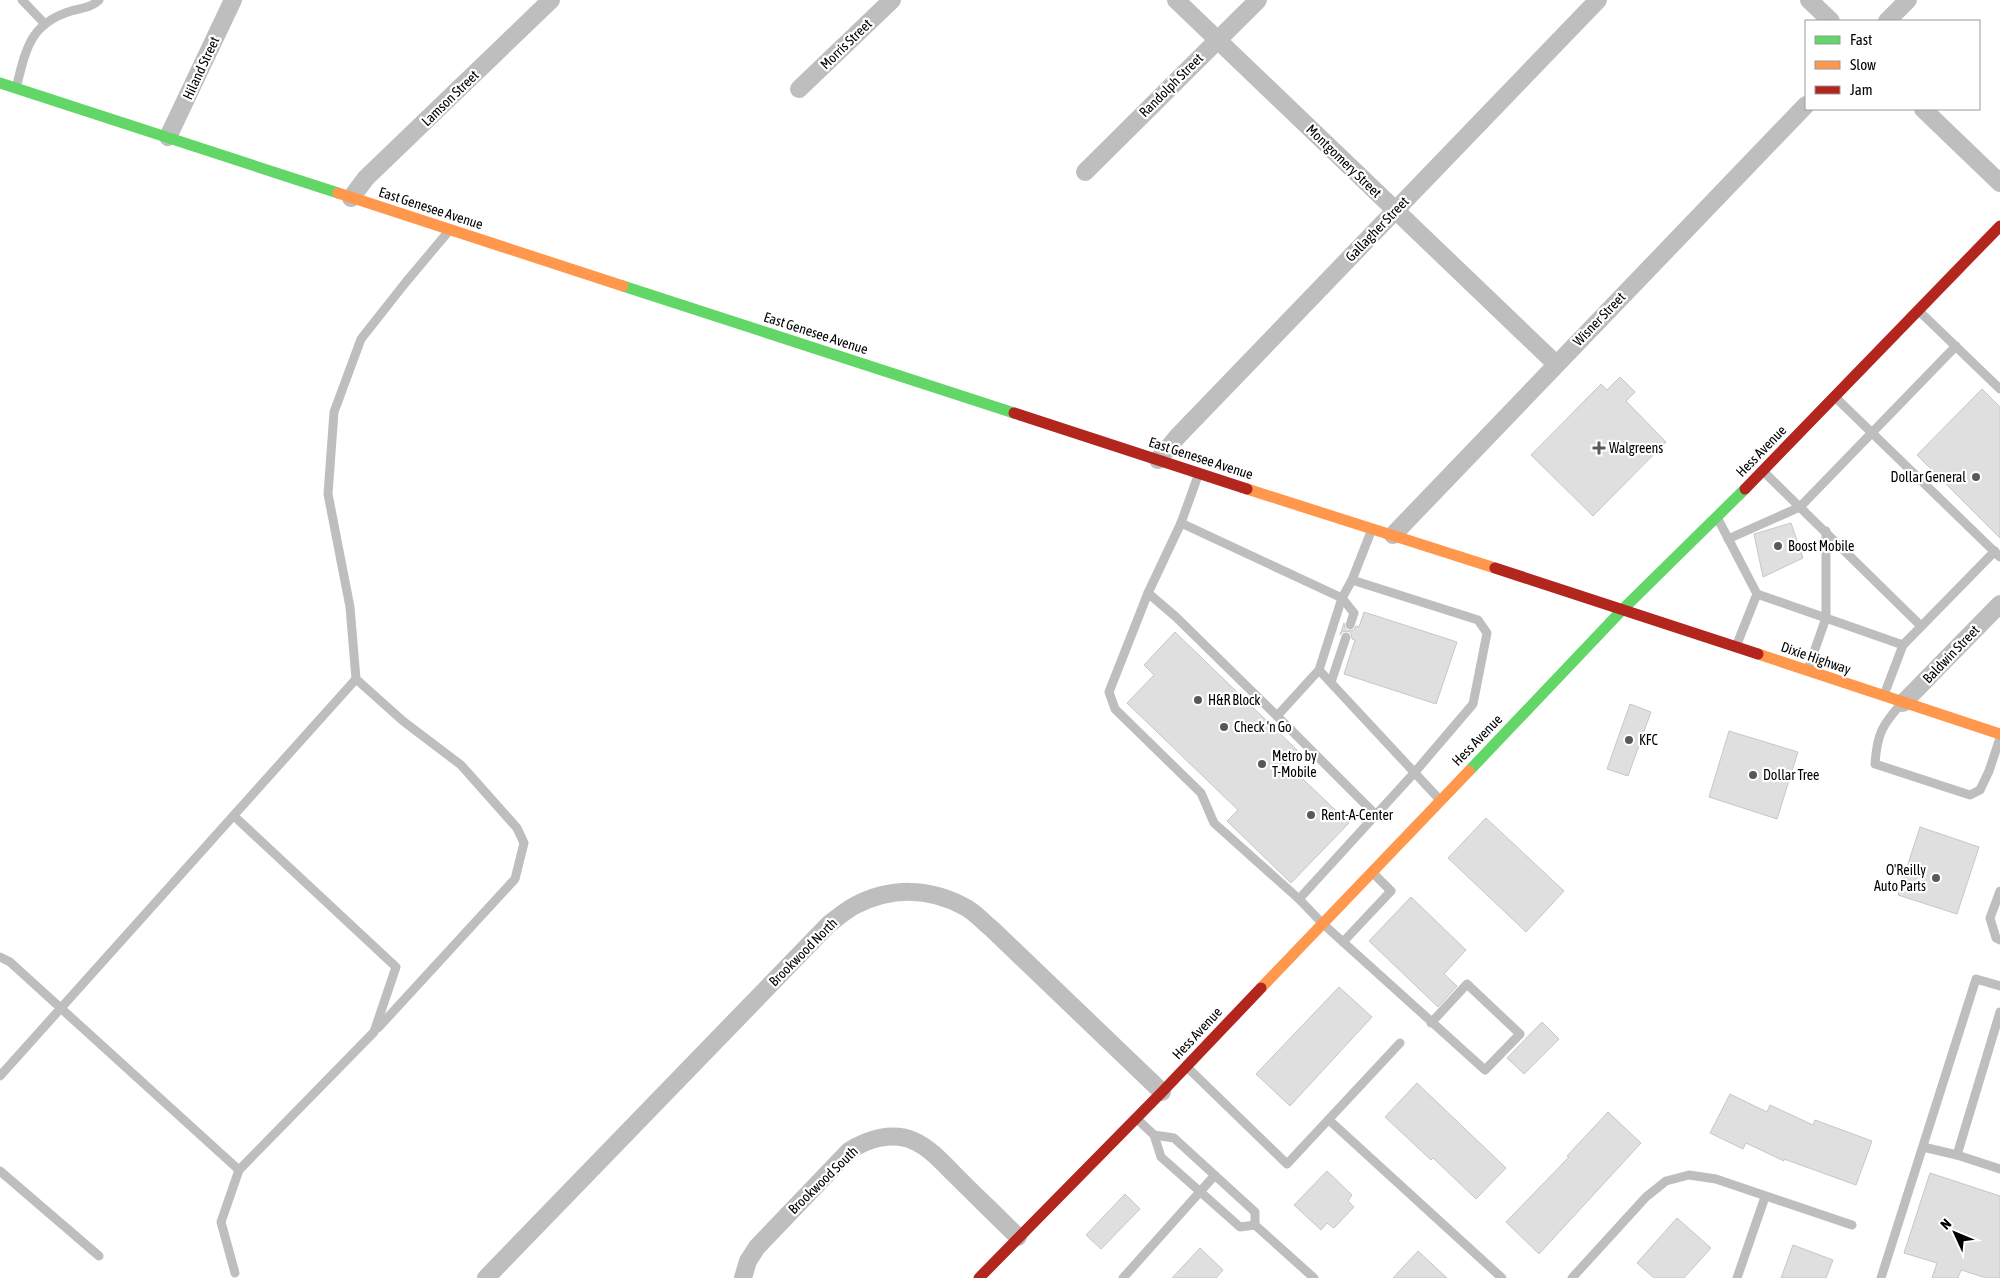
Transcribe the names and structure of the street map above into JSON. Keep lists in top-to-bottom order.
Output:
{
  "streets": {
    "main road": ["East Genesee Avenue", "Hess Avenue", "Dixie Highway"],
    "street": [
      "Morris Street",
      "Hiland Street",
      "Randolph Street",
      "Lamson Street",
      "Montgomery Street",
      "Gallagher Street",
      "Wisner Street",
      "Baldwin Street",
      "Brookwood North",
      "Brookwood South"
    ]
  },
  "crossings": [
    ["Hiland Street", "East Genesee Avenue"],
    ["Randolph Street", "Montgomery Street"],
    ["Lamson Street", "East Genesee Avenue"],
    ["Montgomery Street", "Gallagher Street"],
    ["Montgomery Street", "Wisner Street"],
    ["East Genesee Avenue", "Gallagher Street"],
    ["East Genesee Avenue", "Wisner Street"],
    ["East Genesee Avenue", "Hess Avenue"],
    ["East Genesee Avenue", "Dixie Highway"],
    ["Hess Avenue", "Dixie Highway"],
    ["Hess Avenue", "Brookwood North"],
    ["Hess Avenue", "Brookwood South"],
    ["Baldwin Street", "Dixie Highway"]
  ],
  "places": {
    "health": ["Walgreens"],
    "other": [
      "Dollar General",
      "Boost Mobile",
      "H&R Block",
      "Check 'n Go",
      "KFC",
      "Metro by T-Mobile",
      "Dollar Tree",
      "Rent-A-Center",
      "O'Reilly Auto Parts"
    ]
  },
  "legend": ["Fast", "Slow", "Jam"],
  "north": "top left"
}
